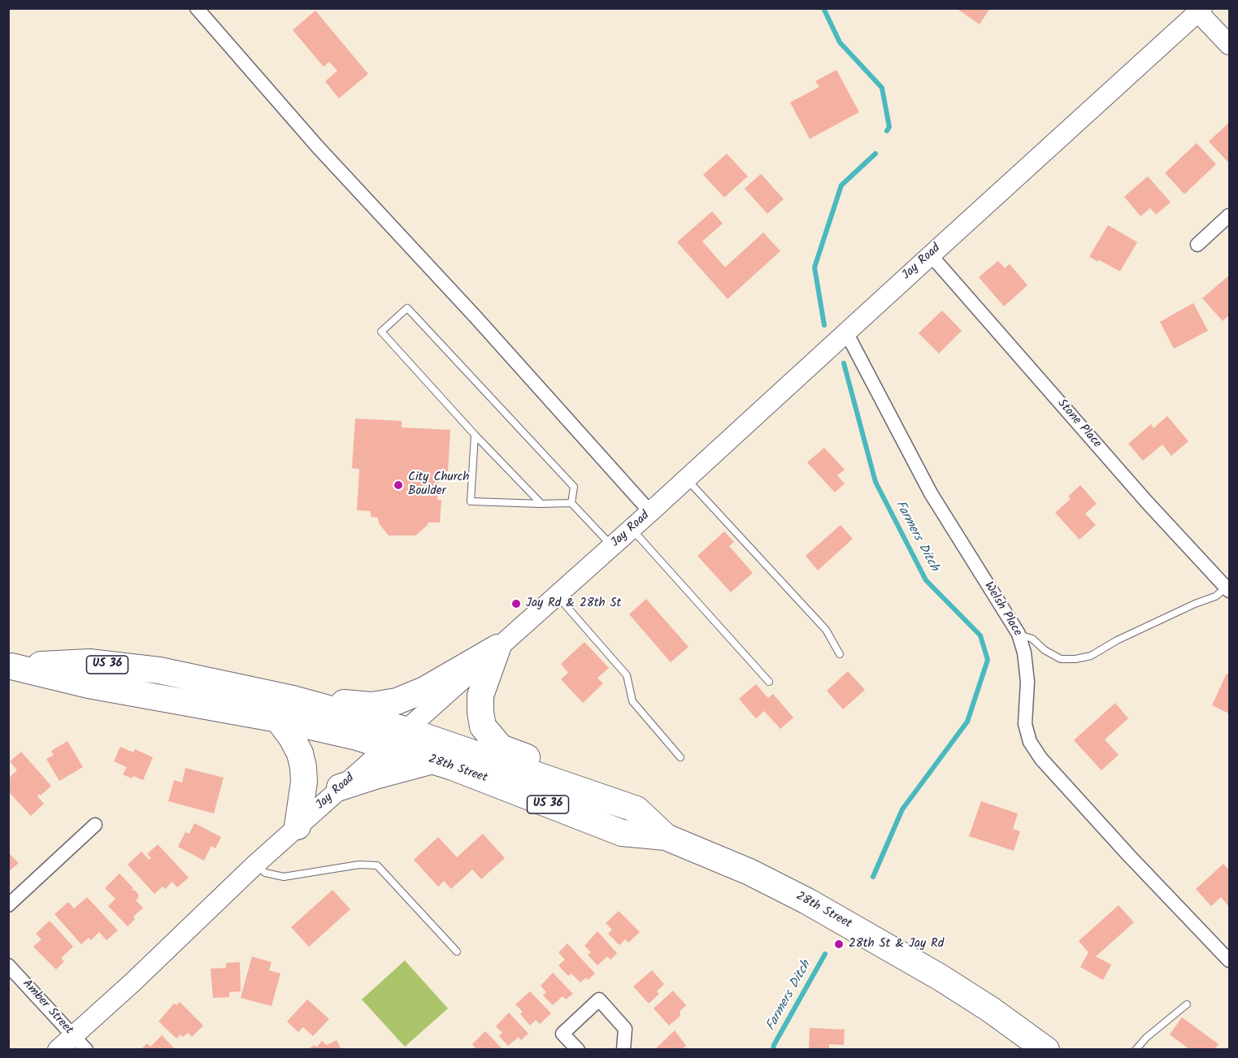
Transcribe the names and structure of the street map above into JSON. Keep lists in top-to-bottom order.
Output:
{
  "streets": {
    "highway": ["US 36", "28th Street"],
    "street": [
      "Jay Road",
      "Stone Place",
      "Welsh Place",
      "Amber Street"
    ]
  },
  "crossings": [
    ["Jay Road", "Stone Place"],
    ["Jay Road", "Welsh Place"],
    ["Jay Road", "US 36"],
    ["Jay Road", "28th Street"],
    ["Jay Road", "Amber Street"],
    ["US 36", "28th Street"]
  ],
  "water": ["Farmers Ditch"],
  "places": ["City Church Boulder", "Jay Rd & 28th St", "28th St & Jay Rd"]
}
